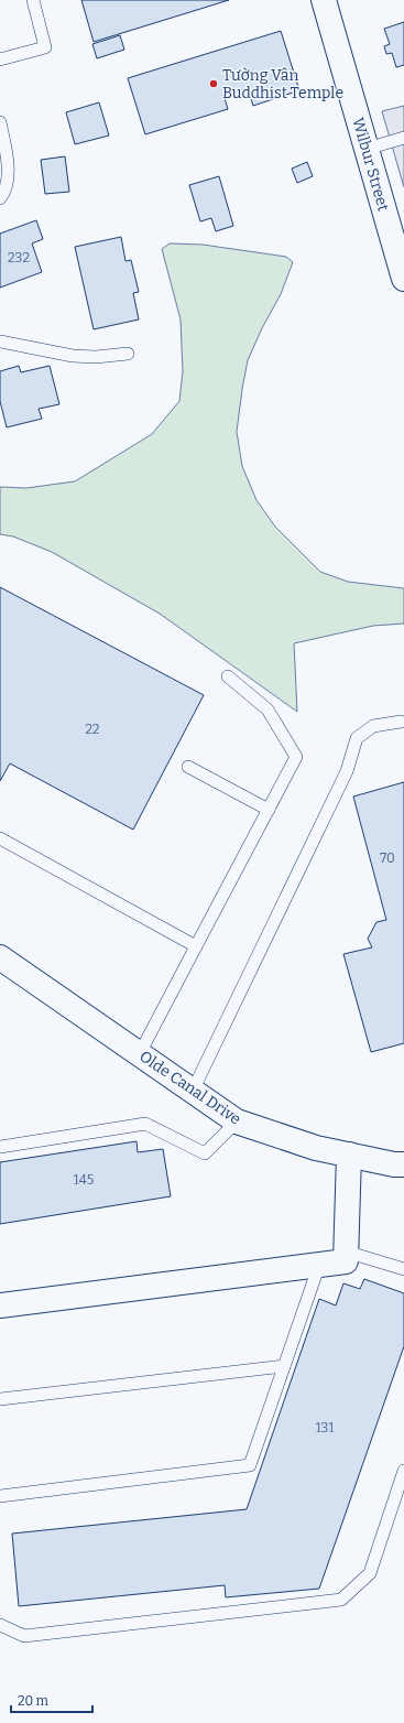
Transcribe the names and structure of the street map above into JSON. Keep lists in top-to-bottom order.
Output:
{
  "streets": {
    "street": ["Wilbur Street", "Olde Canal Drive"]
  },
  "places": ["Tường Vân Buddhist Temple"],
  "house_numbers": [
    "232",
    "22",
    "70",
    "145",
    "131"
  ],
  "scale_bar": "20 m"
}
